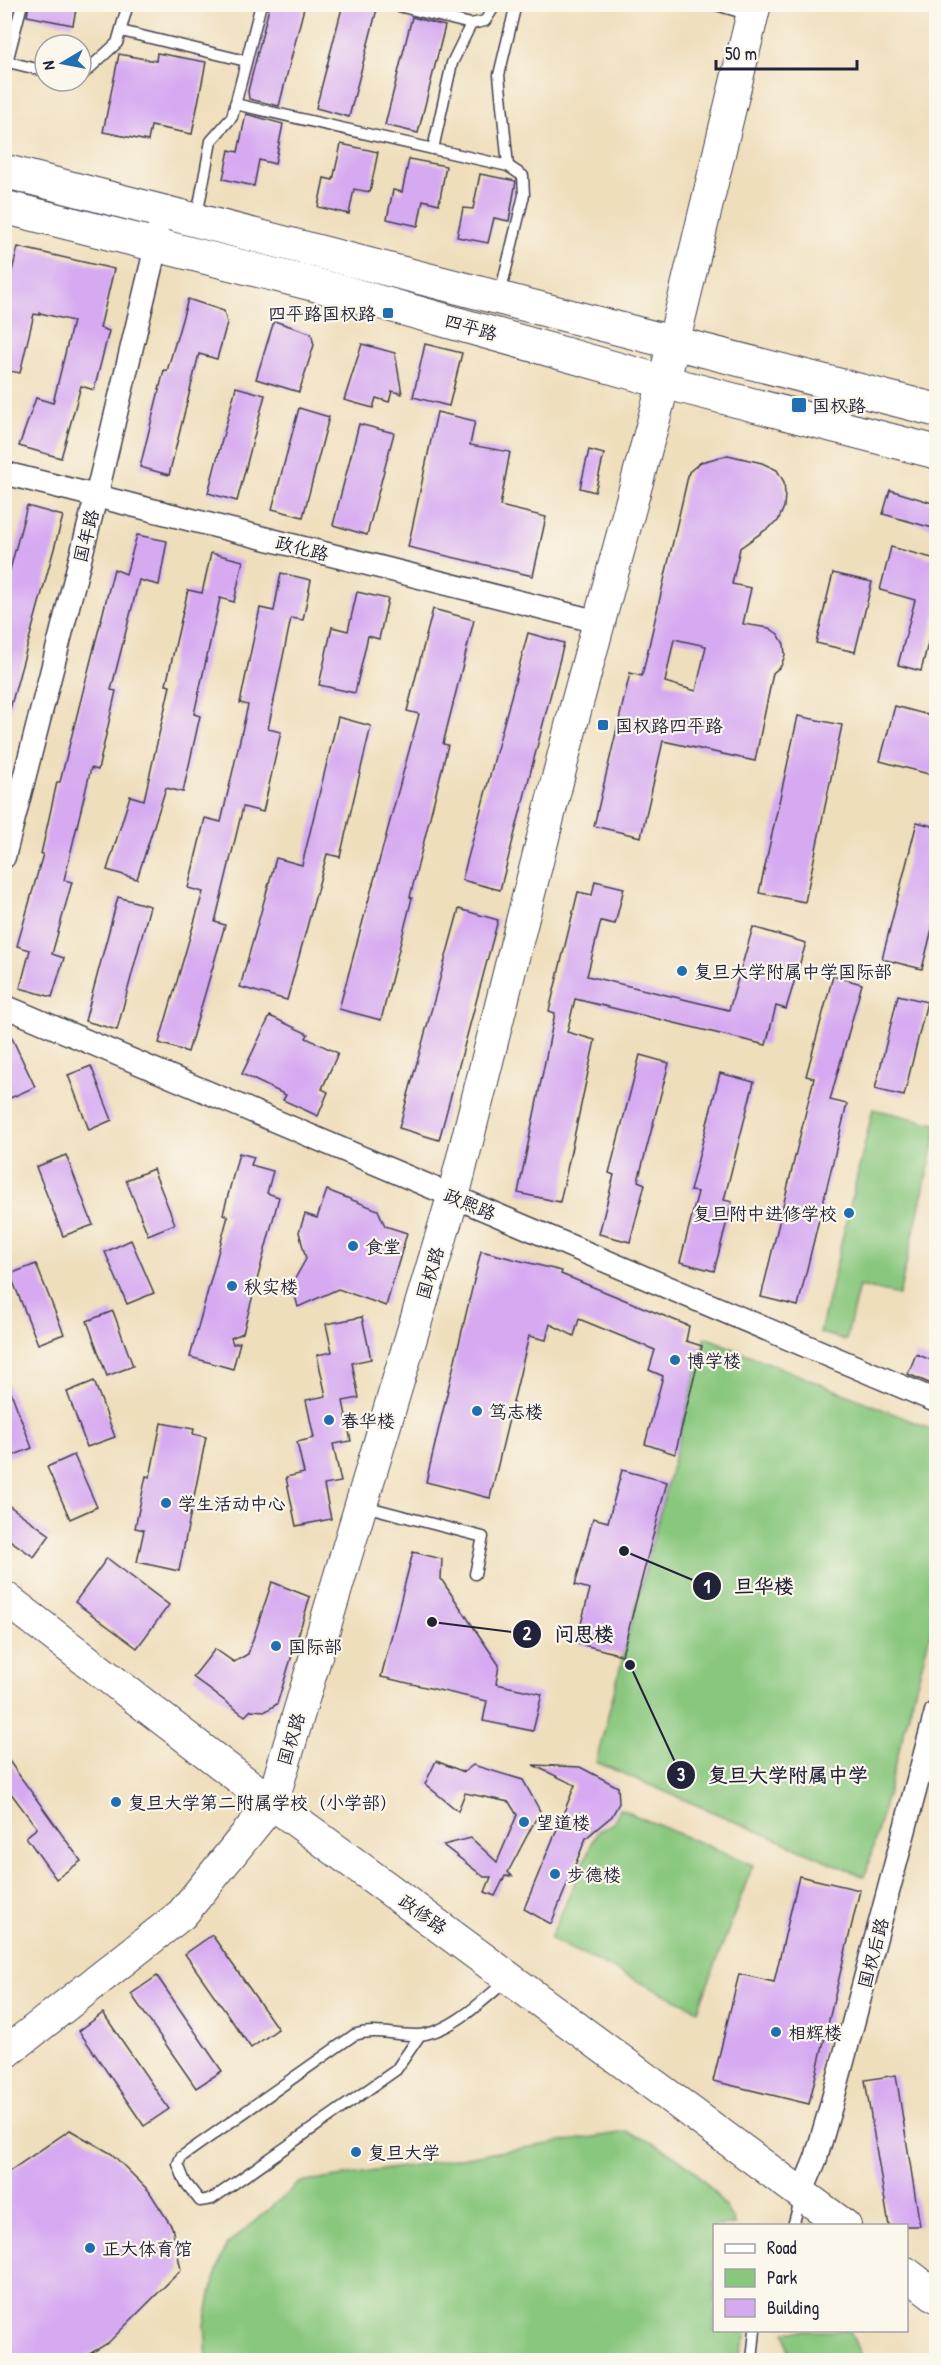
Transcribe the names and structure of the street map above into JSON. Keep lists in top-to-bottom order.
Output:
{
  "streets": {
    "main road": ["四平路"],
    "street": [
      "国年路",
      "政化路",
      "政熙路",
      "国权路",
      "政修路",
      "国权后路"
    ]
  },
  "crossings": [
    ["四平路", "国年路"],
    ["四平路", "国权路"],
    ["国年路", "政化路"],
    ["政化路", "国权路"],
    ["政熙路", "国权路"],
    ["国权路", "政修路"],
    ["政修路", "国权后路"]
  ],
  "places": {
    "transit": ["四平路国权路", "国权路", "国权路四平路"],
    "other": [
      "复旦大学附属中学国际部",
      "复旦附中进修学校",
      "食堂",
      "秋实楼",
      "博学楼",
      "笃志楼",
      "春华楼",
      "学生活动中心",
      "旦华楼",
      "问思楼",
      "国际部",
      "复旦大学附属中学",
      "复旦大学第二附属学校（小学部）",
      "望道楼",
      "步德楼",
      "相辉楼",
      "复旦大学",
      "正大体育馆"
    ]
  },
  "legend": ["Road", "Park", "Building"],
  "scale_bar": "50 m",
  "north": "left"
}
